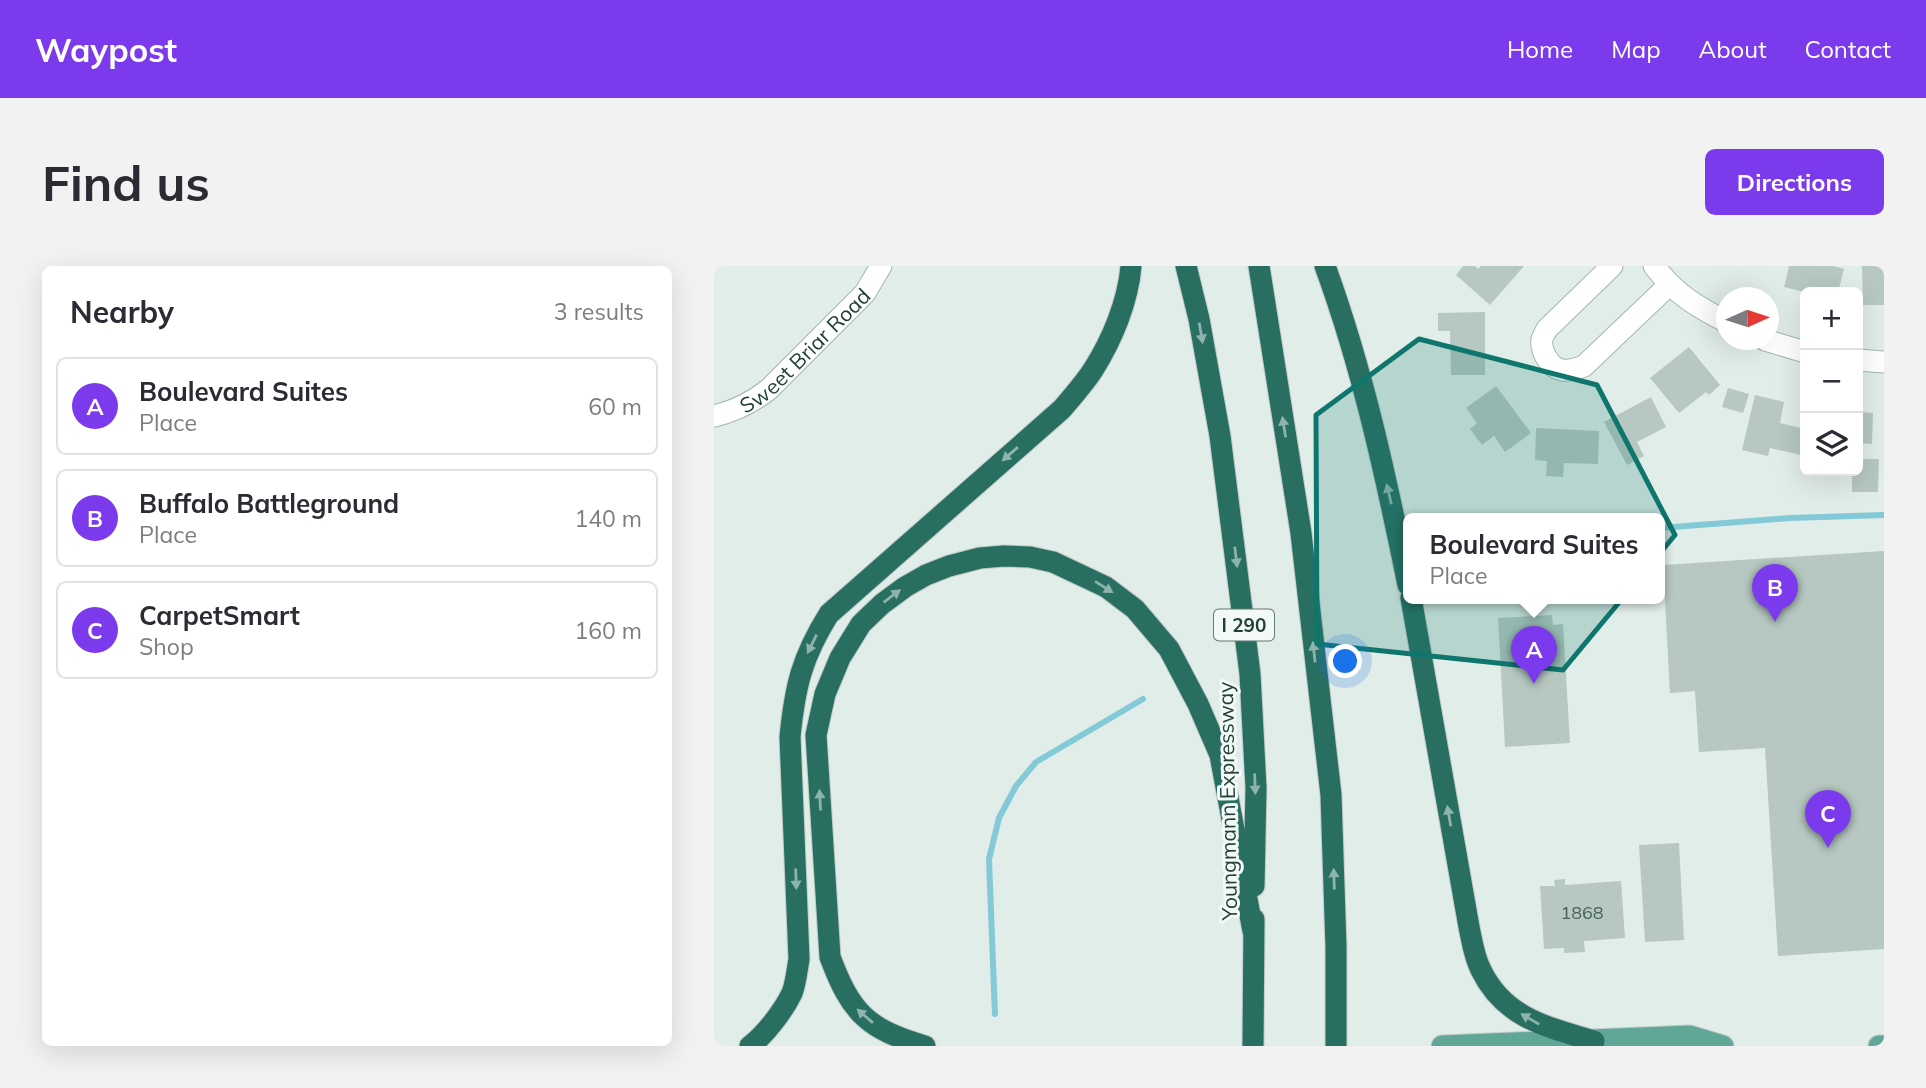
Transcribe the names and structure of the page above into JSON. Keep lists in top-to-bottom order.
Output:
{
  "streets": {
    "highway": ["I 290", "Youngmann Expressway"],
    "street": ["Sweet Briar Road"]
  },
  "house_numbers": ["1868"],
  "north": "right",
  "page": {
    "header": "Waypost",
    "nav": [
      "Home",
      "Map",
      "About",
      "Contact"
    ],
    "buttons": "Directions",
    "title": "Find us",
    "heading": ["Nearby", "3 results"],
    "map_buttons": ["+", "−"],
    "list": [
      {
        "mark": "A",
        "name": "Boulevard Suites",
        "note": "Place",
        "value": "60 m"
      },
      {
        "mark": "B",
        "name": "Buffalo Battleground",
        "note": "Place",
        "value": "140 m"
      },
      {
        "mark": "C",
        "name": "CarpetSmart",
        "note": "Shop",
        "value": "160 m"
      }
    ],
    "popup": ["Boulevard Suites", "Place"],
    "pins": ["B", "A", "C"]
  }
}
